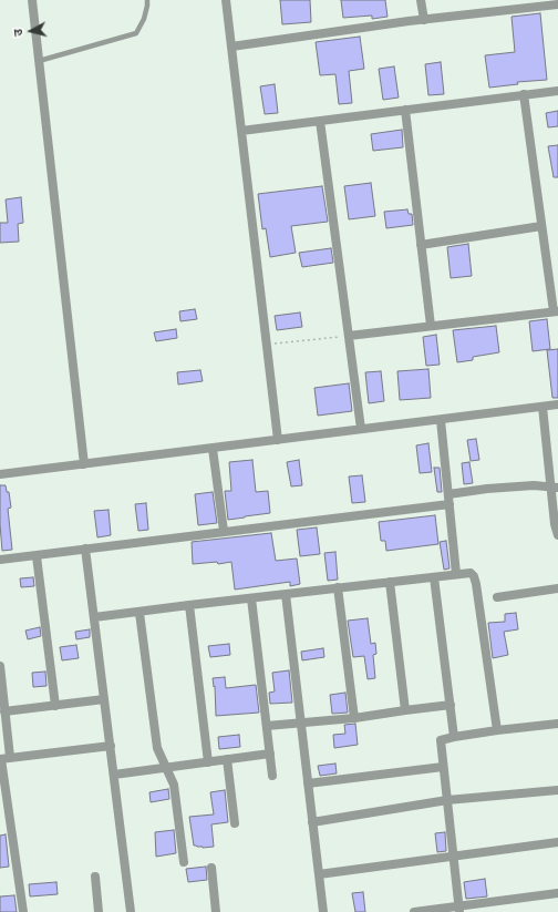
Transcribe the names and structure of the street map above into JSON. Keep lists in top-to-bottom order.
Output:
{
  "north": "left"
}
